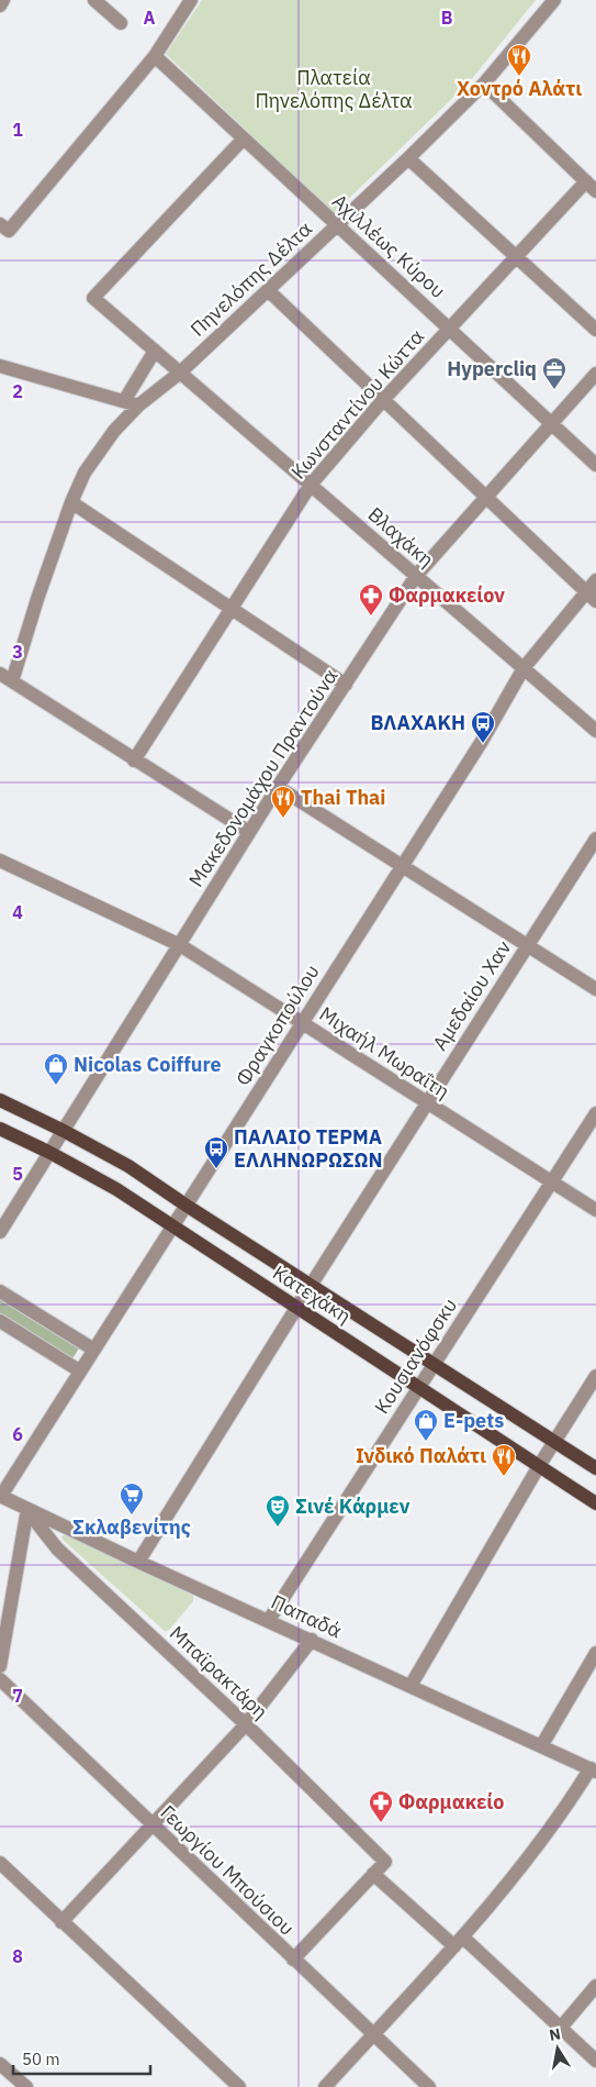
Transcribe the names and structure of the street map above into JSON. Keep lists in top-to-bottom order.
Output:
{
  "streets": {
    "main road": ["Κατεχάκη"],
    "street": [
      "Αχιλλέως Κύρου",
      "Πηνελόπης Δέλτα",
      "Κωνσταντίνου Κώττα",
      "Βλαχάκη",
      "Μακεδονομάχου Πραντούνα",
      "Αμεδαίου Χαν",
      "Φραγκοπούλου",
      "Μιχαήλ Μωραΐτη",
      "Κουσιανόφσκυ",
      "Παπαδά",
      "Μπαϊρακτάρη",
      "Γεωργίου Μπούσιου"
    ]
  },
  "crossings": [
    ["Αχιλλέως Κύρου", "Πηνελόπης Δέλτα"],
    ["Αχιλλέως Κύρου", "Κωνσταντίνου Κώττα"],
    ["Αχιλλέως Κύρου", "Βλαχάκη"],
    ["Αχιλλέως Κύρου", "Μακεδονομάχου Πραντούνα"],
    ["Πηνελόπης Δέλτα", "Βλαχάκη"],
    ["Κωνσταντίνου Κώττα", "Βλαχάκη"],
    ["Βλαχάκη", "Μακεδονομάχου Πραντούνα"],
    ["Βλαχάκη", "Φραγκοπούλου"],
    ["Μακεδονομάχου Πραντούνα", "Μιχαήλ Μωραΐτη"],
    ["Μακεδονομάχου Πραντούνα", "Κατεχάκη"],
    ["Αμεδαίου Χαν", "Μιχαήλ Μωραΐτη"],
    ["Αμεδαίου Χαν", "Κατεχάκη"],
    ["Φραγκοπούλου", "Μιχαήλ Μωραΐτη"],
    ["Φραγκοπούλου", "Κατεχάκη"],
    ["Φραγκοπούλου", "Παπαδά"],
    ["Μιχαήλ Μωραΐτη", "Κουσιανόφσκυ"],
    ["Κατεχάκη", "Κουσιανόφσκυ"],
    ["Κουσιανόφσκυ", "Παπαδά"],
    ["Παπαδά", "Μπαϊρακτάρη"]
  ],
  "parks": ["Πλατεία Πηνελόπης Δέλτα"],
  "places": {
    "restaurant": ["Χοντρό Αλάτι", "Thai Thai", "Ινδικό Παλάτι"],
    "office": ["Hypercliq"],
    "pharmacy": ["Φαρμακείον", "Φαρμακείο"],
    "bus stop": ["ΒΛΑΧΑΚΗ", "ΠΑΛΑΙΟ ΤΕΡΜΑ ΕΛΛΗΝΩΡΩΣΩΝ"],
    "shop": ["Nicolas Coiffure", "E-pets"],
    "supermarket": ["Σκλαβενίτης"],
    "theatre": ["Σινέ Κάρμεν"]
  },
  "scale_bar": "50 m",
  "north": "top",
  "grid": {
    "columns": ["A", "B"],
    "rows": [
      "1",
      "2",
      "3",
      "4",
      "5",
      "6",
      "7",
      "8"
    ]
  }
}
